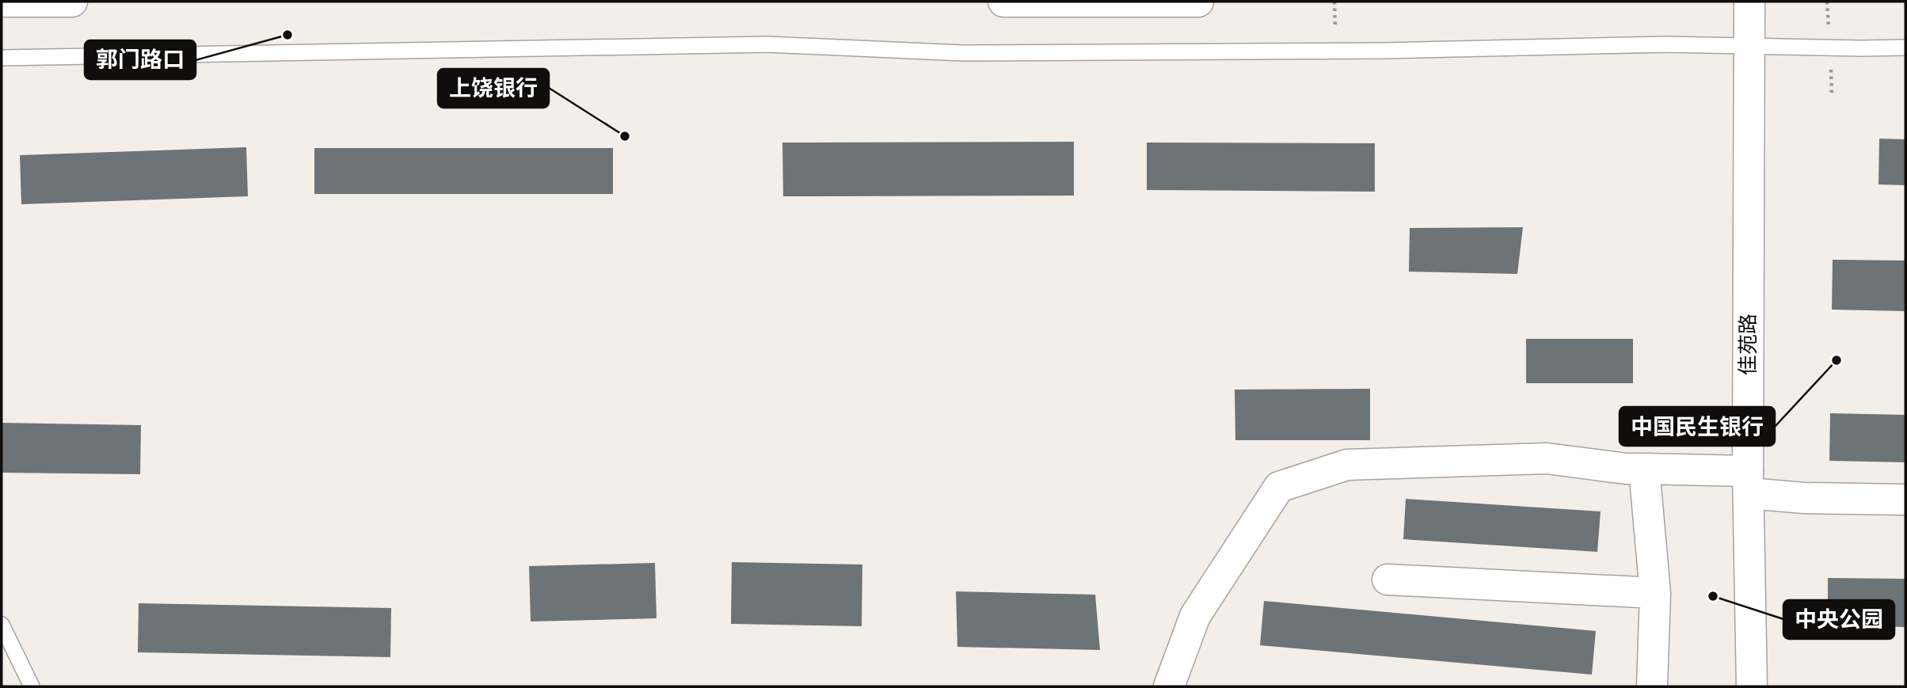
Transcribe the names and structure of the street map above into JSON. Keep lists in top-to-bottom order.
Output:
{
  "streets": {
    "street": ["佳苑路"]
  },
  "places": [
    "郭门路口",
    "上饶银行",
    "中国民生银行",
    "中央公园"
  ]
}
